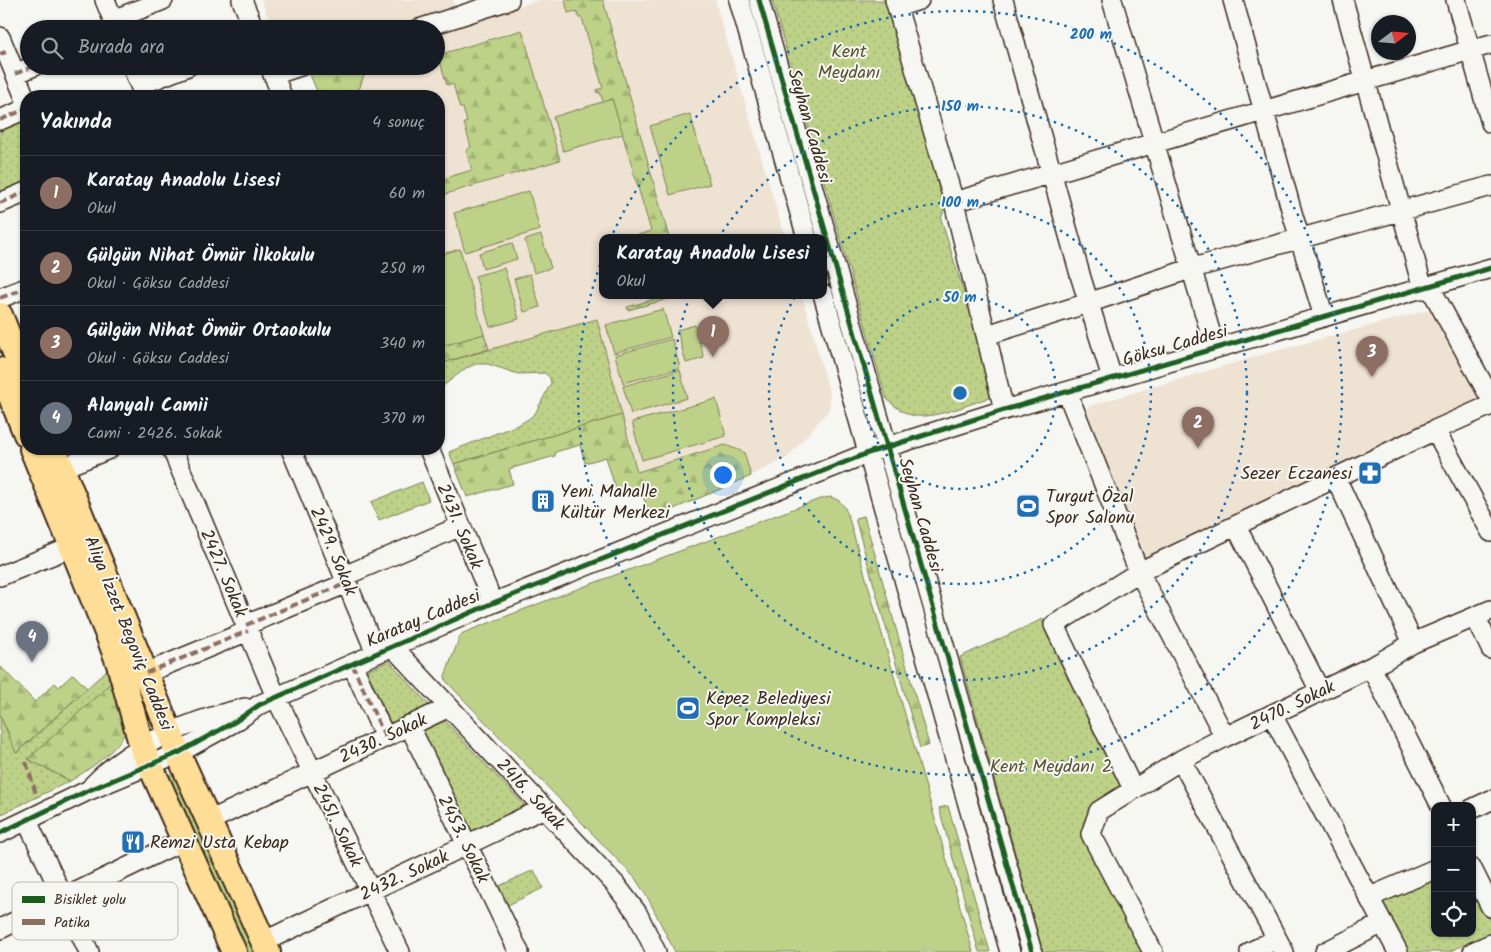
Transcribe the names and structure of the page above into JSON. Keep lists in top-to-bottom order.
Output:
{
  "streets": {
    "main road": ["Aliya İzzet Begoviç Caddesi"],
    "street": [
      "Seyhan Caddesi",
      "Göksu Caddesi",
      "2431. Sokak",
      "2429. Sokak",
      "2427. Sokak",
      "Karatay Caddesi",
      "2470. Sokak",
      "2430. Sokak",
      "2416. Sokak",
      "2451. Sokak",
      "2453. Sokak",
      "2432. Sokak"
    ]
  },
  "crossings": [
    ["Seyhan Caddesi", "Göksu Caddesi"],
    ["Seyhan Caddesi", "Karatay Caddesi"],
    ["Göksu Caddesi", "Karatay Caddesi"],
    ["2431. Sokak", "Karatay Caddesi"],
    ["2429. Sokak", "Karatay Caddesi"],
    ["2429. Sokak", "2416. Sokak"],
    ["2427. Sokak", "Karatay Caddesi"],
    ["2427. Sokak", "2451. Sokak"],
    ["Karatay Caddesi", "Aliya İzzet Begoviç Caddesi"],
    ["Karatay Caddesi", "2416. Sokak"],
    ["Karatay Caddesi", "2451. Sokak"],
    ["Aliya İzzet Begoviç Caddesi", "2430. Sokak"],
    ["Aliya İzzet Begoviç Caddesi", "2432. Sokak"],
    ["2430. Sokak", "2416. Sokak"],
    ["2430. Sokak", "2451. Sokak"],
    ["2430. Sokak", "2453. Sokak"],
    ["2416. Sokak", "2432. Sokak"],
    ["2451. Sokak", "2432. Sokak"],
    ["2453. Sokak", "2432. Sokak"]
  ],
  "parks": ["Kent Meydanı", "Kent Meydanı 2"],
  "places": {
    "pharmacy": ["Sezer Eczanesi"],
    "building": ["Yeni Mahalle Kültür Merkezi"],
    "sports": ["Turgut Özal Spor Salonu", "Kepez Belediyesi Spor Kompleksi"],
    "restaurant": ["Remzi Usta Kebap"]
  },
  "legend": ["Bisiklet yolu", "Patika"],
  "north": "right",
  "page": {
    "search": "Burada ara",
    "heading": ["Yakında", "4 sonuç"],
    "list": [
      {
        "mark": "1",
        "name": "Karatay Anadolu Lisesi",
        "note": "Okul",
        "value": "60 m"
      },
      {
        "mark": "2",
        "name": "Gülgün Nihat Ömür İlkokulu",
        "note": "Okul · Göksu Caddesi",
        "value": "250 m"
      },
      {
        "mark": "3",
        "name": "Gülgün Nihat Ömür Ortaokulu",
        "note": "Okul · Göksu Caddesi",
        "value": "340 m"
      },
      {
        "mark": "4",
        "name": "Alanyalı Camii",
        "note": "Cami · 2426. Sokak",
        "value": "370 m"
      }
    ],
    "popup": ["Karatay Anadolu Lisesi", "Okul"],
    "pins": [
      "1",
      "3",
      "2",
      "4"
    ],
    "map_buttons": ["+", "−"]
  },
  "rings": [
    "200 m",
    "150 m",
    "100 m",
    "50 m"
  ]
}
